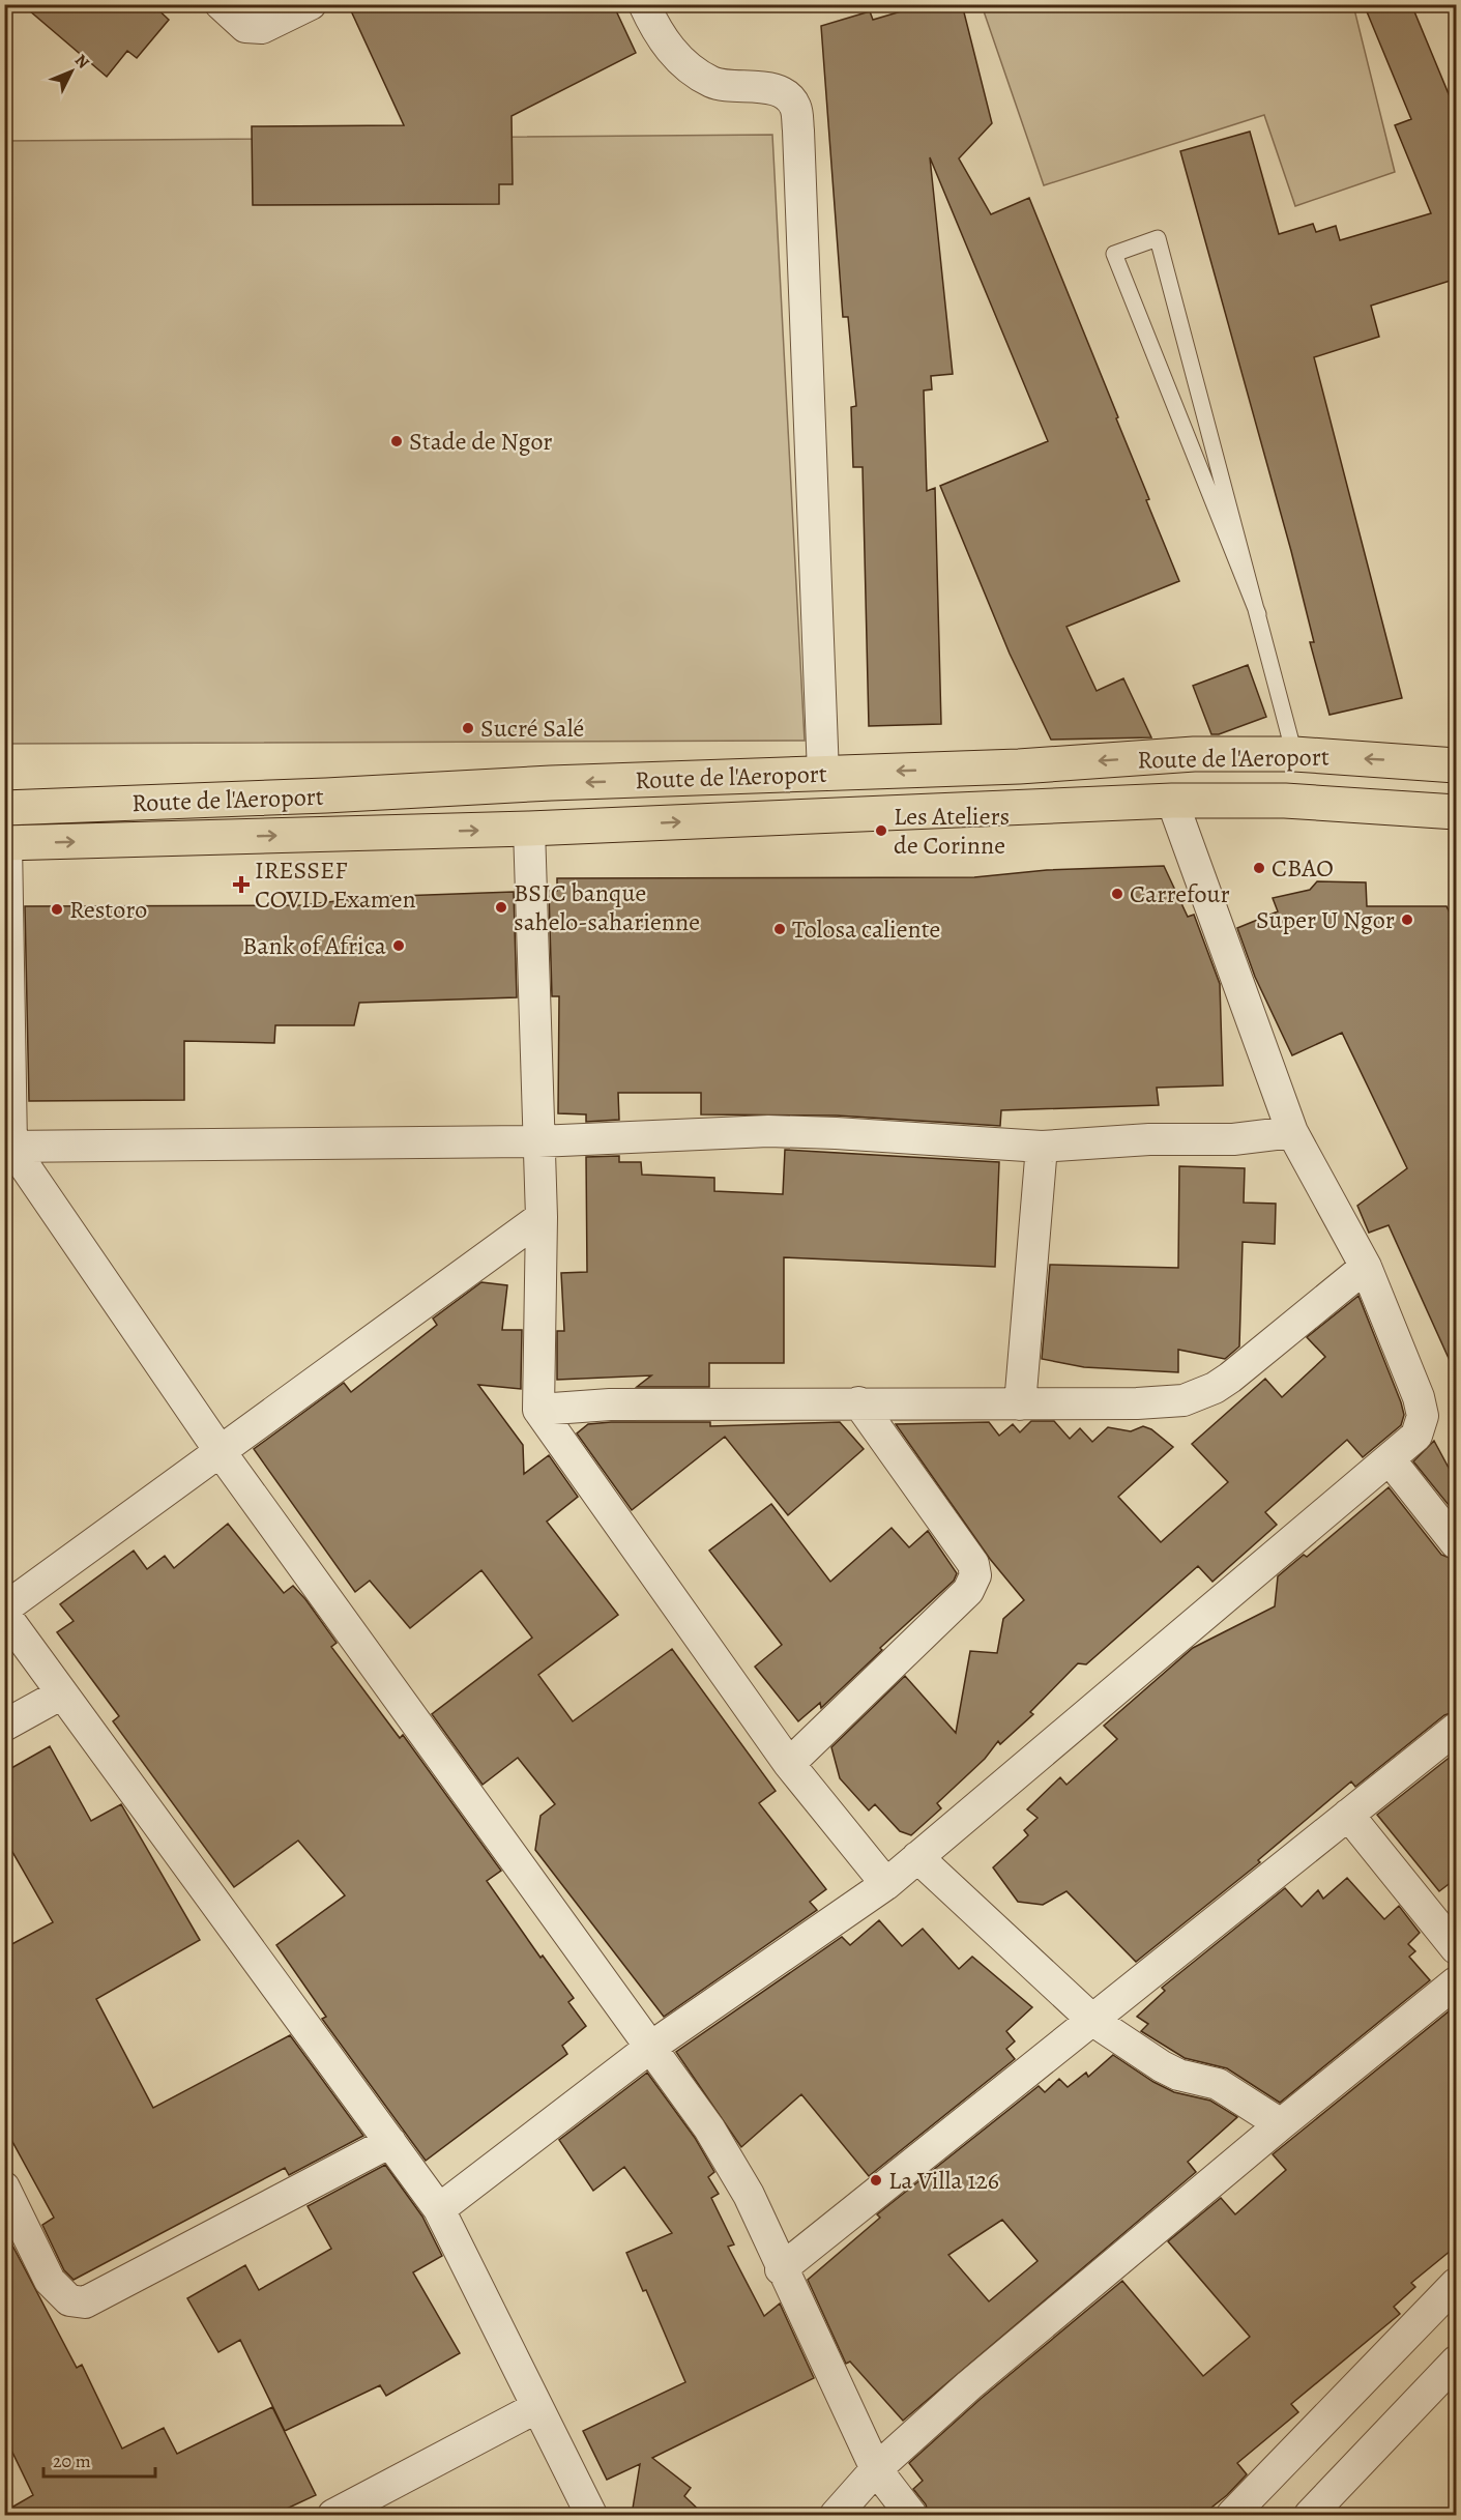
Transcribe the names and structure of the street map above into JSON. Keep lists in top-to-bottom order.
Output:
{
  "streets": {
    "highway": ["Route de l'Aeroport"]
  },
  "places": {
    "other": [
      "Stade de Ngor",
      "Sucré Salé",
      "Les Ateliers de Corinne",
      "CBAO",
      "Carrefour",
      "BSIC banque sahelo-saharienne",
      "Restoro",
      "Super U Ngor",
      "Tolosa caliente",
      "Bank of Africa",
      "La Villa 126"
    ],
    "health": ["IRESSEF COVID Examen"]
  },
  "scale_bar": "20 m",
  "north": "top right"
}
